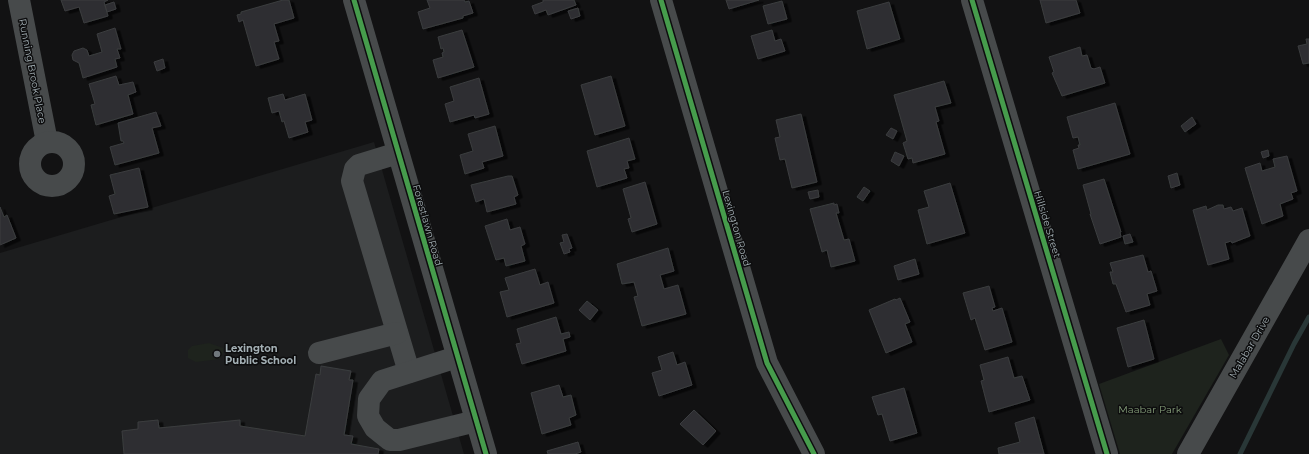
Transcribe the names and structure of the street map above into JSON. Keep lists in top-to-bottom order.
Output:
{
  "streets": {
    "street": [
      "Running Brook Place",
      "Hillside Street",
      "Forestlawn Road",
      "Lexington Road",
      "Malabar Drive"
    ]
  },
  "parks": ["Maabar Park"],
  "places": ["Lexington Public School"]
}
